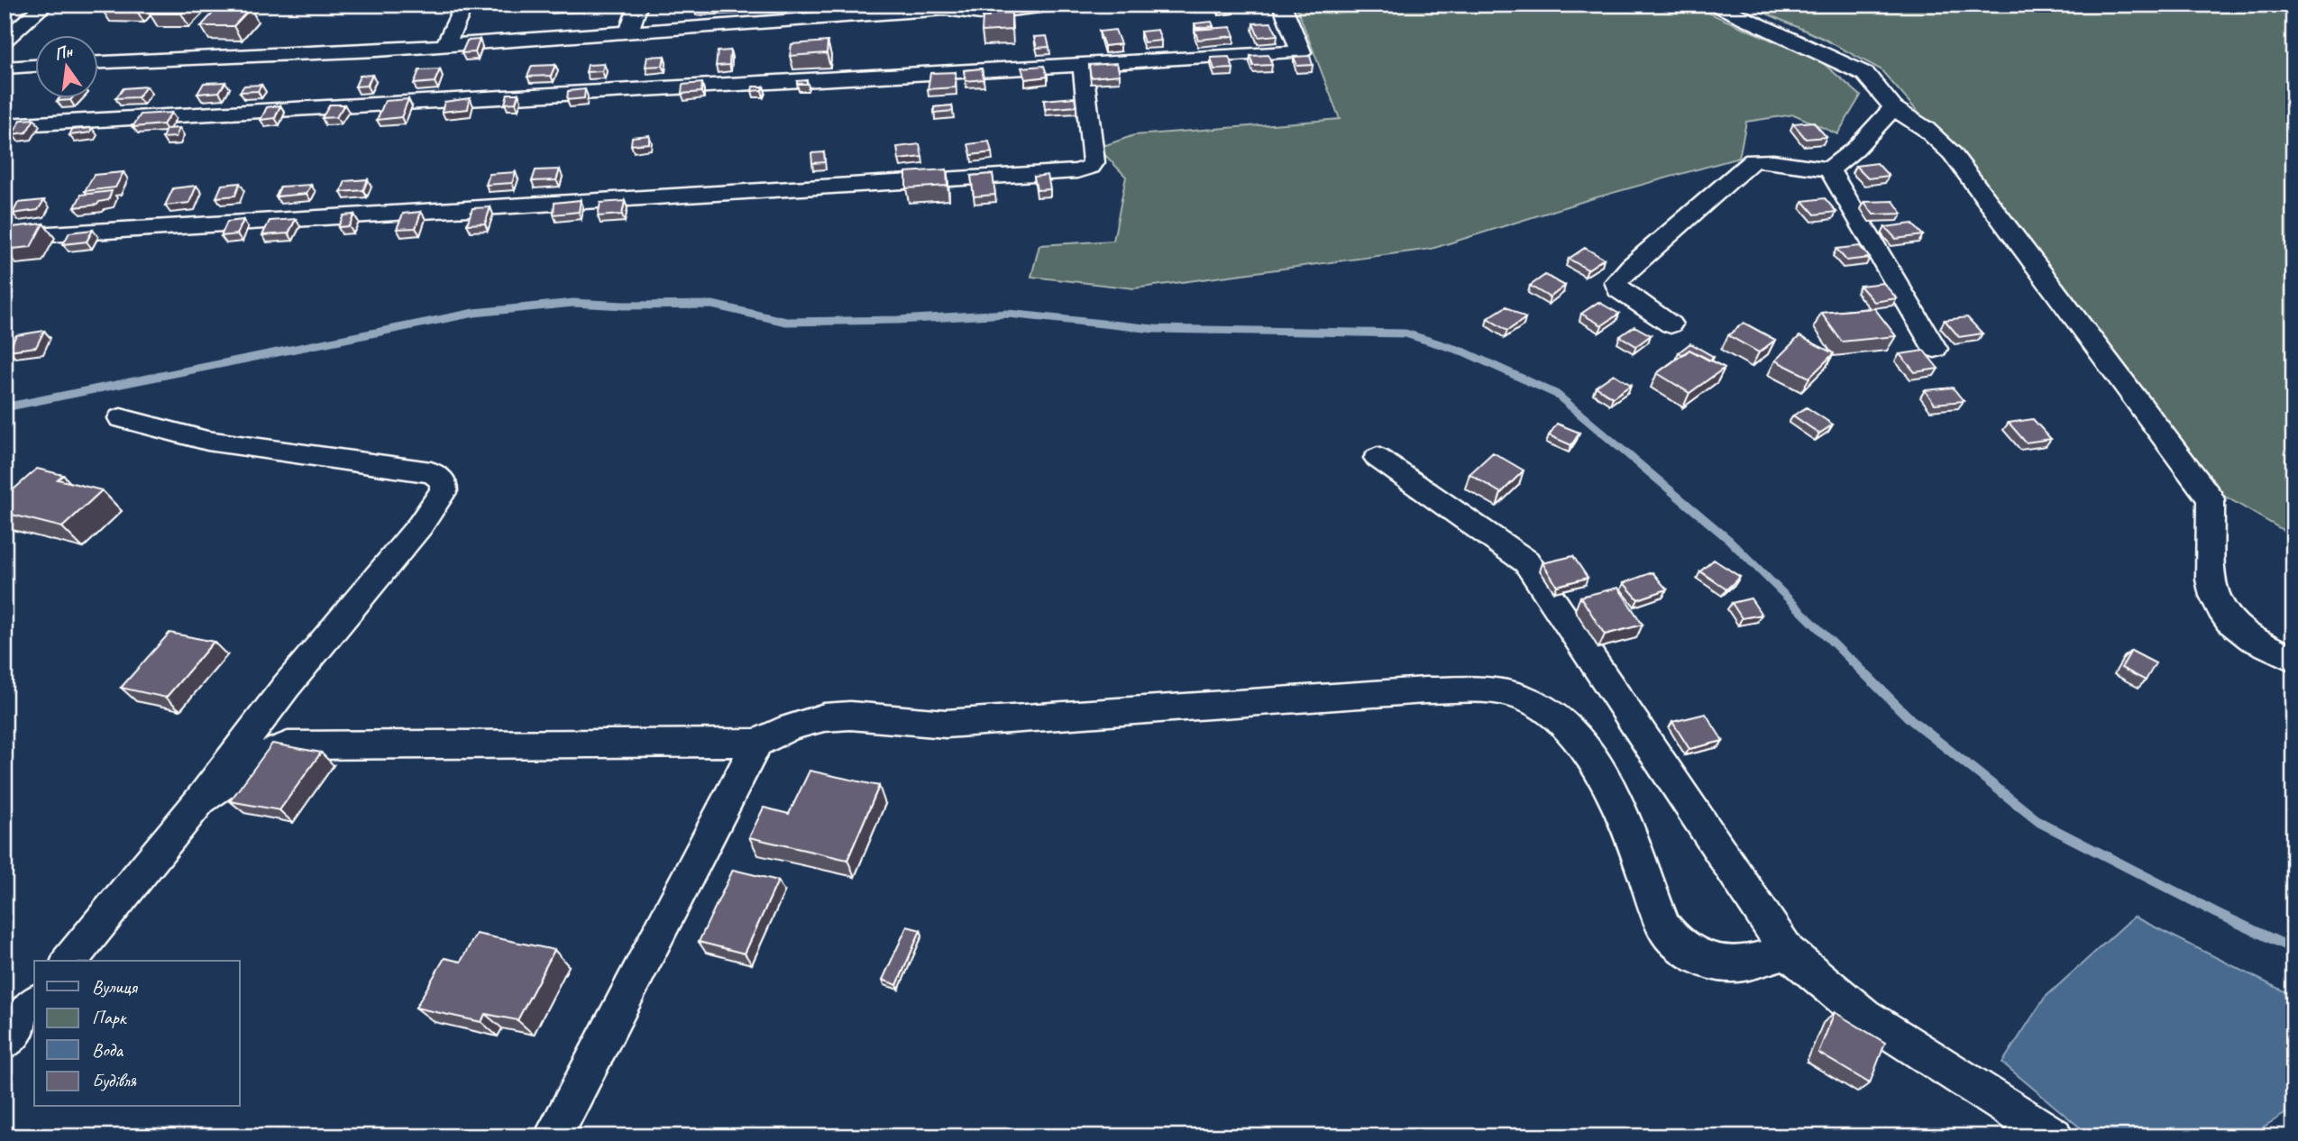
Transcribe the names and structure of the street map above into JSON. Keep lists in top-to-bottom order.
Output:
{
  "legend": [
    "Вулиця",
    "Парк",
    "Вода",
    "Будівля"
  ],
  "north": "top"
}
